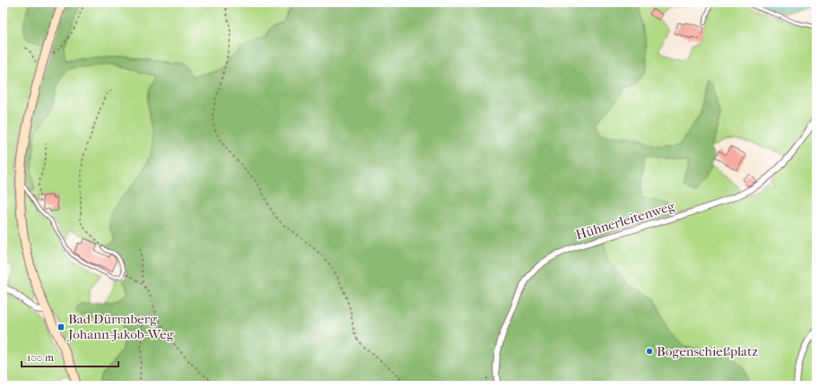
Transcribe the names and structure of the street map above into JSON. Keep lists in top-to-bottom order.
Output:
{
  "streets": {
    "street": ["Hühnerleitenweg"]
  },
  "places": {
    "transit": ["Bad Dürrnberg Johann-Jakob-Weg"],
    "other": ["Bogenschießplatz"]
  },
  "scale_bar": "100 m"
}
